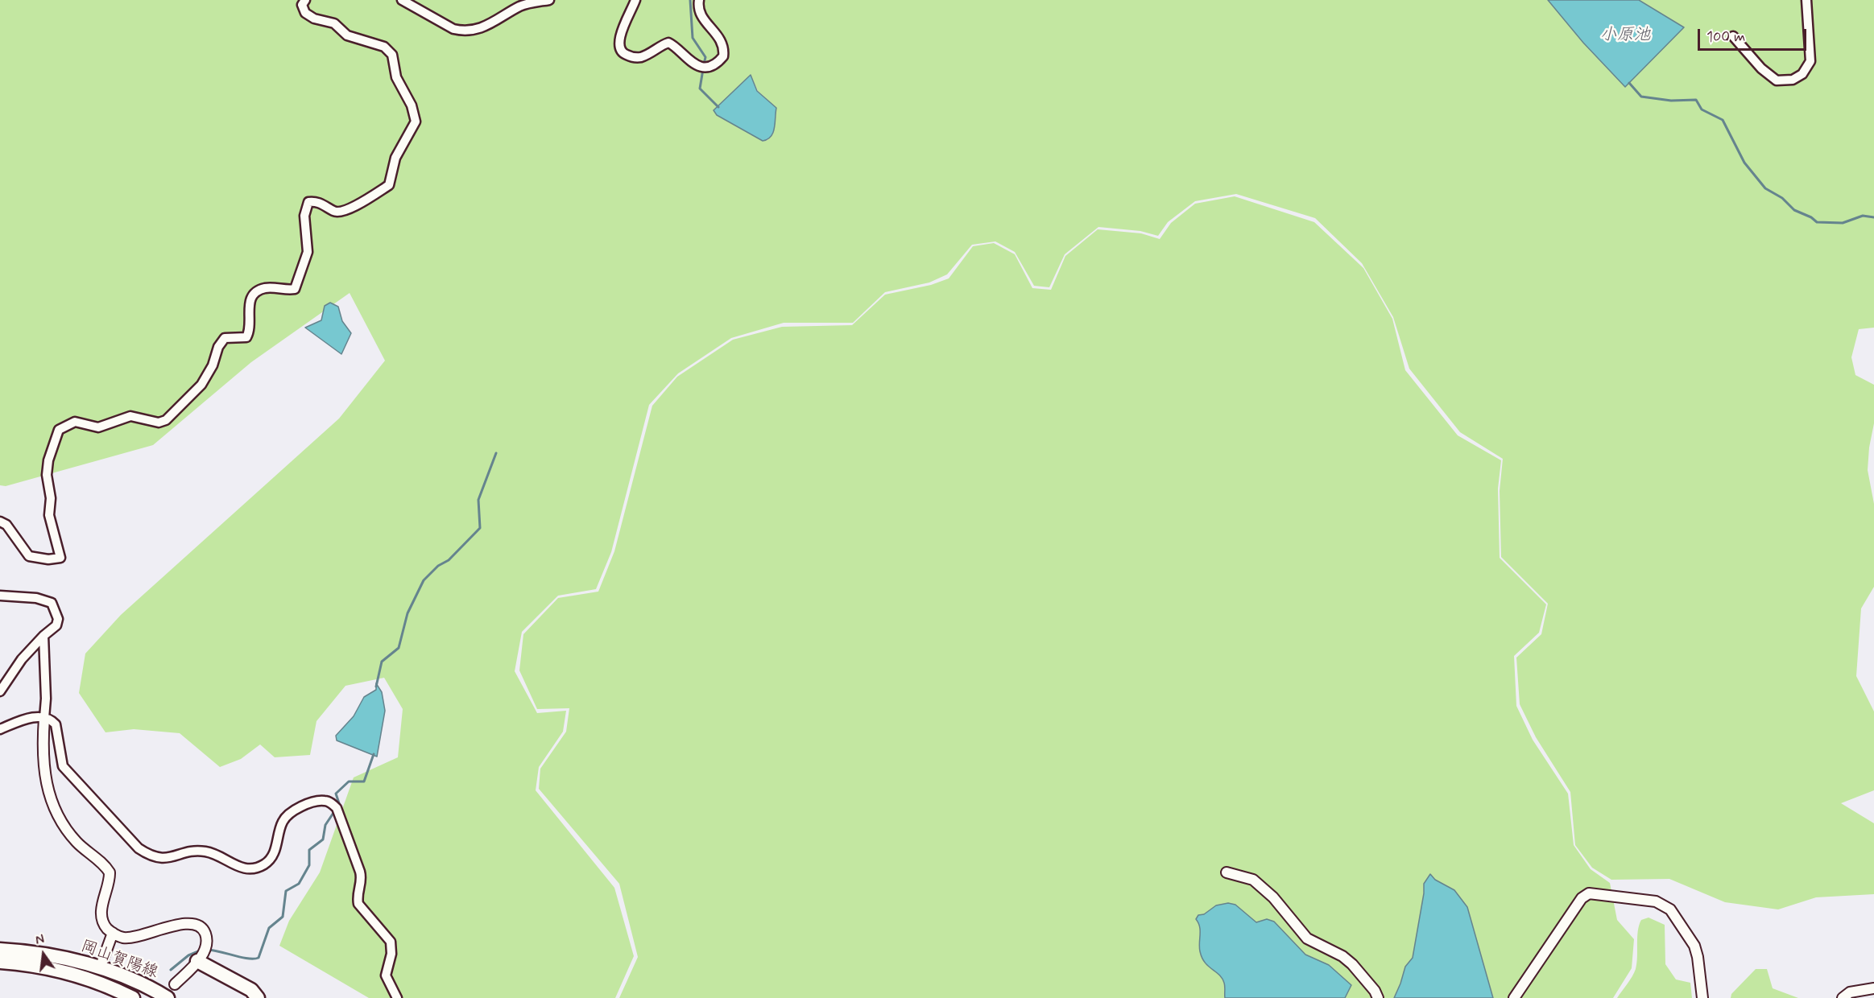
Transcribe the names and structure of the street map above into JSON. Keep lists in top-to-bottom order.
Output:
{
  "streets": {
    "main road": ["岡山賀陽線"]
  },
  "water": ["小原池"],
  "scale_bar": "100 m",
  "north": "top"
}
